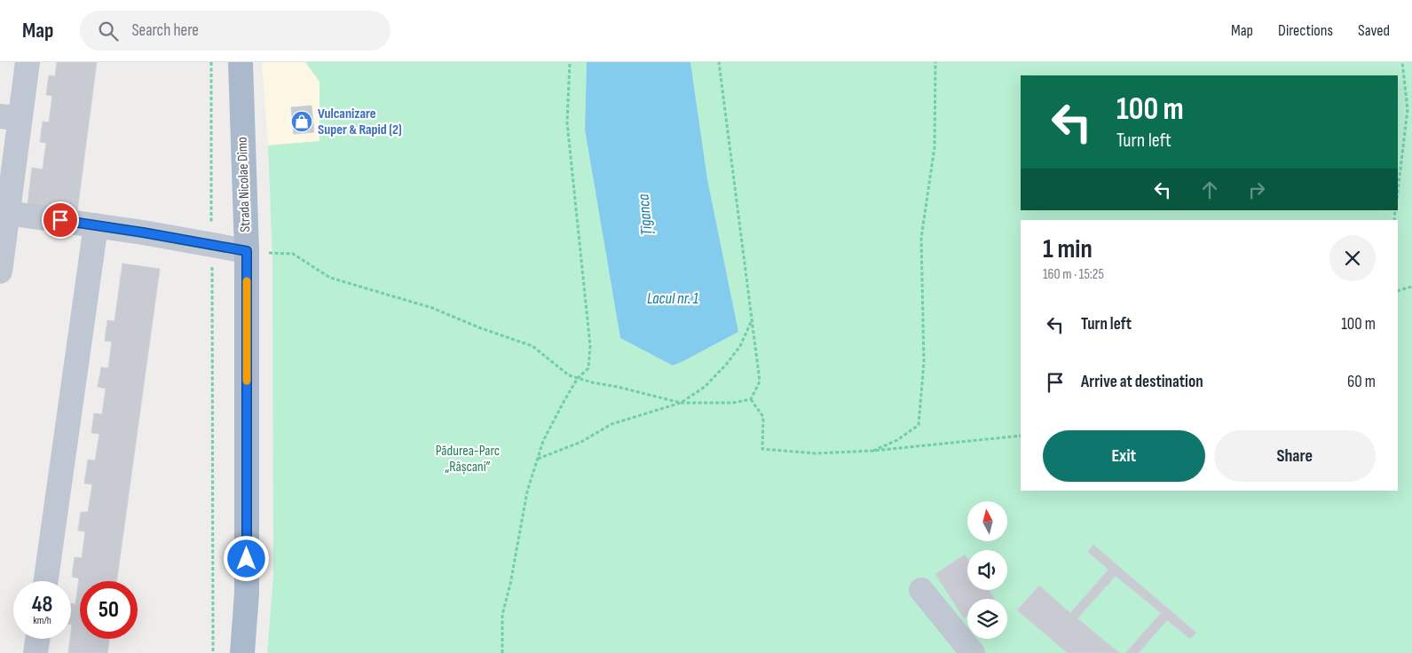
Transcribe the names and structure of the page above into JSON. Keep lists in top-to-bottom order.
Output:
{
  "streets": {
    "main road": ["Strada Nicolae Dimo"]
  },
  "water": ["Țîganca", "Lacul nr. 1"],
  "parks": ["Pădurea-Parc „Râșcani”"],
  "places": {
    "shop": ["Vulcanizare Super & Rapid (2)"]
  },
  "north": "top",
  "page": {
    "header": "Map",
    "search": "Search here",
    "nav": ["Map", "Directions", "Saved"],
    "turn": ["100 m", "Turn left"],
    "heading": ["1 min", "160 m · 15:25"],
    "list": [
      {
        "name": "Turn left",
        "value": "100 m"
      },
      {
        "name": "Arrive at destination",
        "value": "60 m"
      }
    ],
    "buttons": ["Exit", "Share"],
    "speed": "48 km/h",
    "limit": "50"
  }
}
